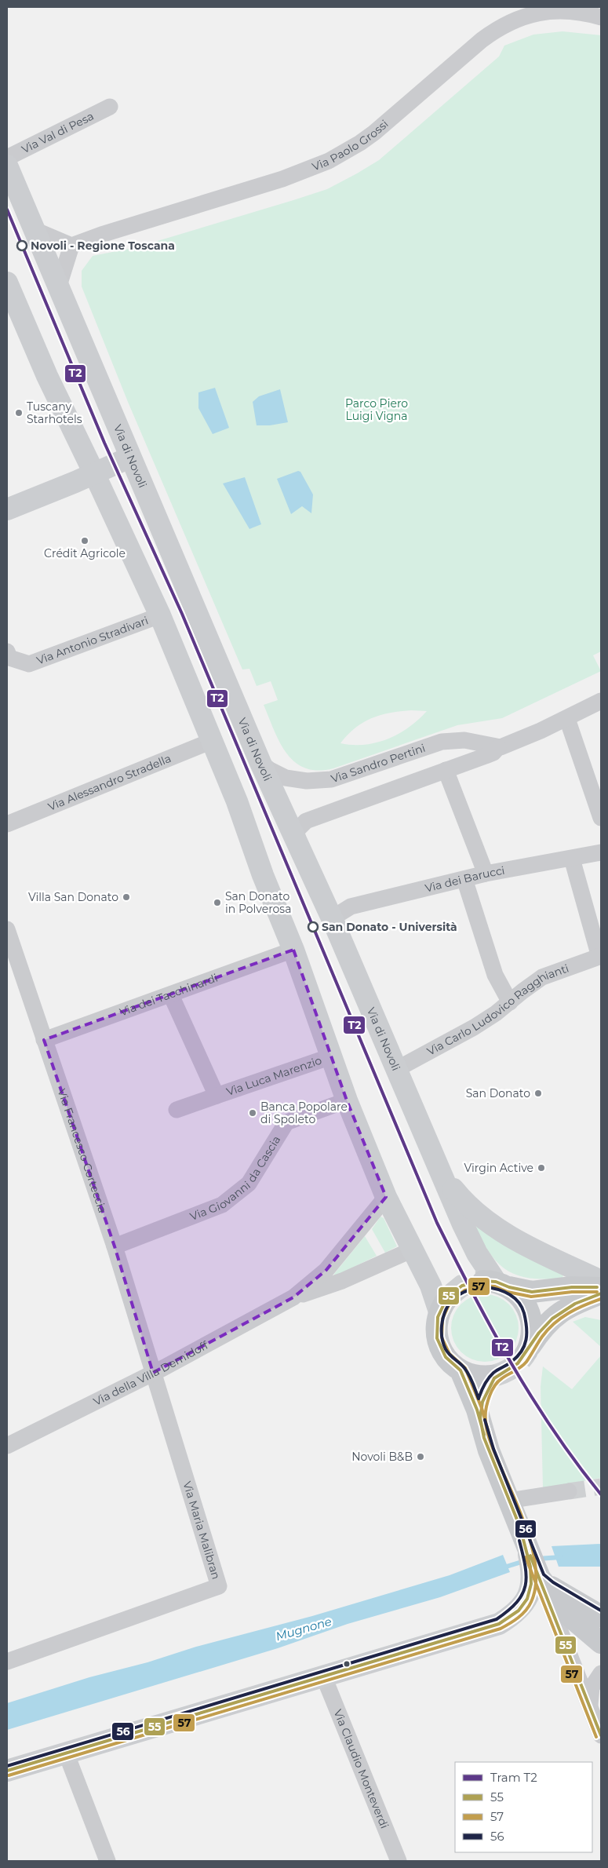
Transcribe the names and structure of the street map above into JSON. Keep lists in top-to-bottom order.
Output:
{
  "streets": {
    "main road": ["Via di Novoli"],
    "street": [
      "Via Val di Pesa",
      "Via Paolo Grossi",
      "Via Antonio Stradivari",
      "Via Sandro Pertini",
      "Via Alessandro Stradella",
      "Via dei Barucci",
      "Via dei Tacchinardi",
      "Via Carlo Ludovico Ragghianti",
      "Via Luca Marenzio",
      "Via Francesco Corteccia",
      "Via Giovanni da Cascia",
      "Via della Villa Demidoff",
      "Via Maria Malibran",
      "Via Claudio Monteverdi"
    ]
  },
  "crossings": [
    ["Via di Novoli", "Via Sandro Pertini"],
    ["Via di Novoli", "Via dei Barucci"],
    ["Via di Novoli", "Via Carlo Ludovico Ragghianti"],
    ["Via dei Tacchinardi", "Via Luca Marenzio"],
    ["Via dei Tacchinardi", "Via Francesco Corteccia"],
    ["Via Francesco Corteccia", "Via Giovanni da Cascia"],
    ["Via Francesco Corteccia", "Via della Villa Demidoff"],
    ["Via Francesco Corteccia", "Via Maria Malibran"],
    ["Via della Villa Demidoff", "Via Maria Malibran"]
  ],
  "water": ["Mugnone"],
  "parks": ["Parco Piero Luigi Vigna"],
  "places": [
    "Novoli - Regione Toscana",
    "Tuscany Starhotels",
    "Crédit Agricole",
    "Villa San Donato",
    "San Donato in Polverosa",
    "San Donato - Università",
    "San Donato",
    "Banca Popolare di Spoleto",
    "Virgin Active",
    "Novoli B&B"
  ],
  "lines": [
    "tram line T2",
    "transit line 55",
    "transit line 57",
    "transit line 56"
  ],
  "legend": [
    "Tram T2",
    "55",
    "57",
    "56"
  ]
}
